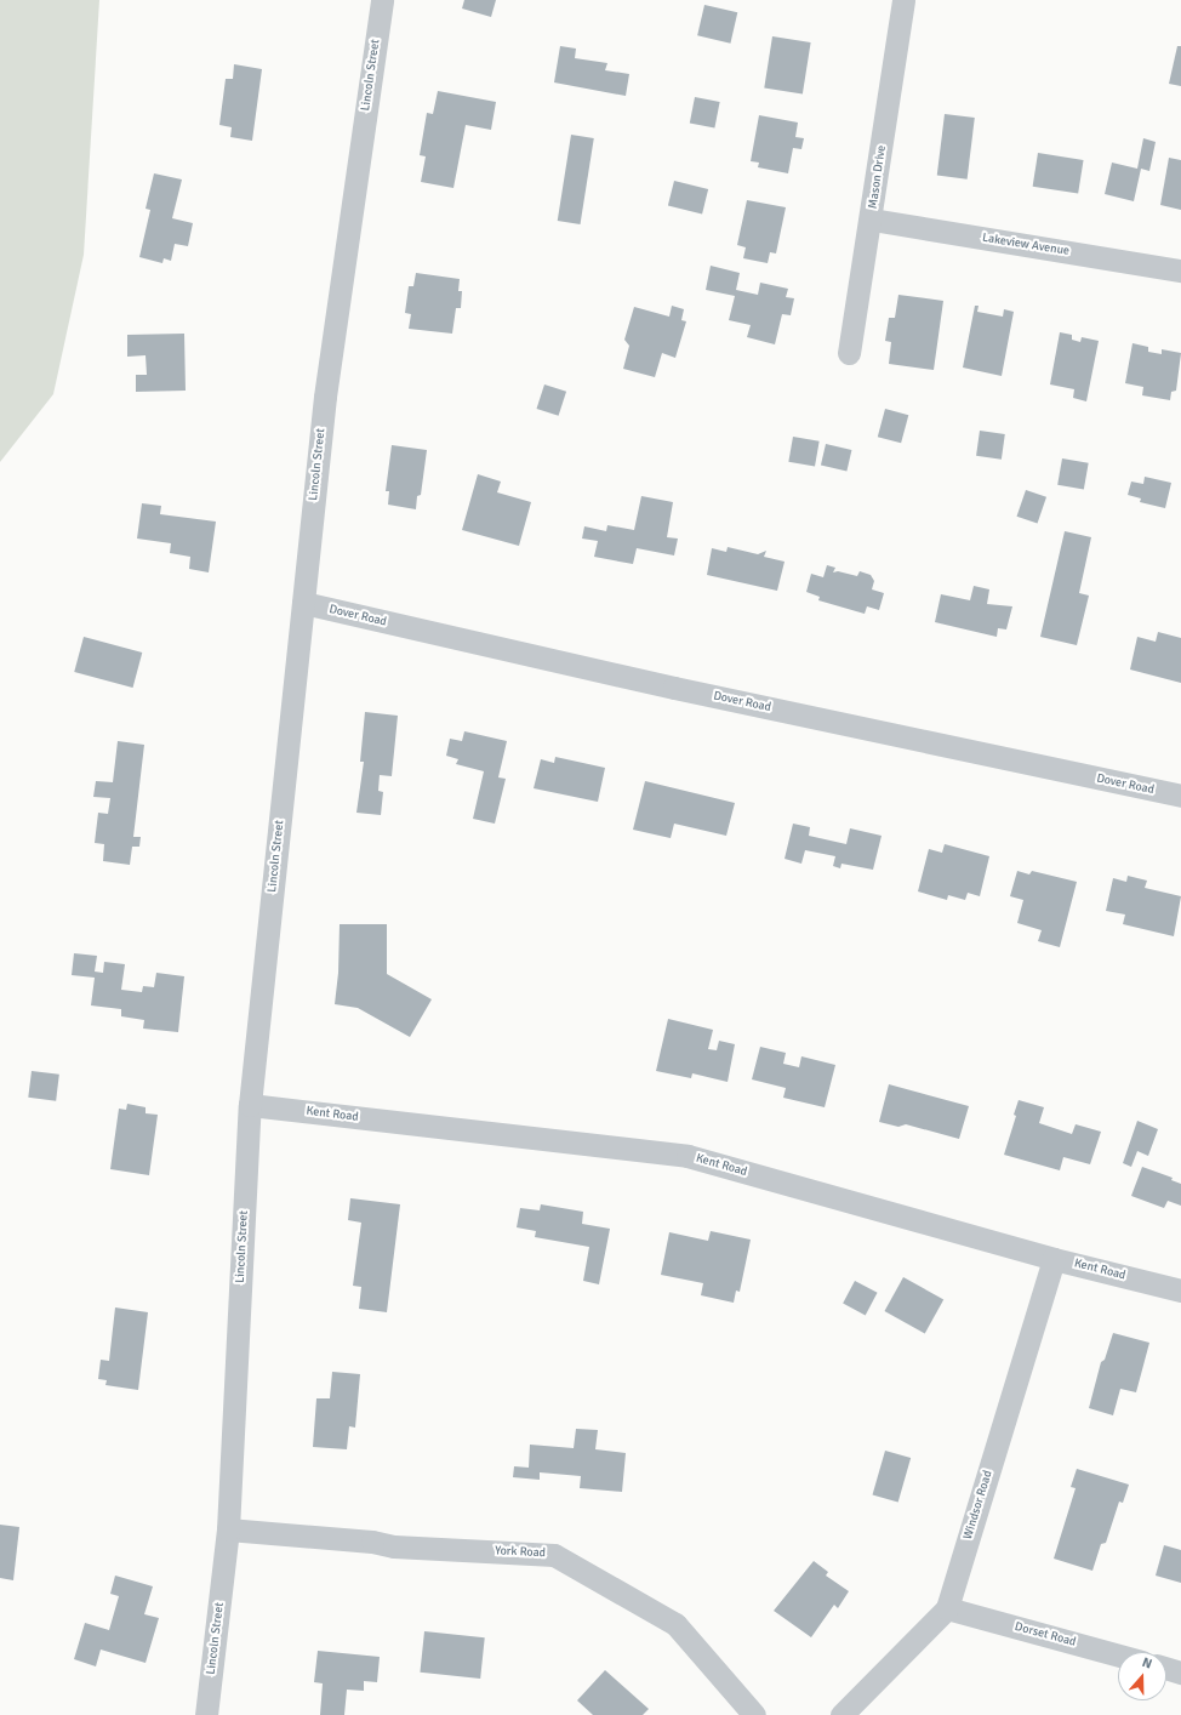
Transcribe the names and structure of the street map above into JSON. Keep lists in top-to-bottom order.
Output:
{
  "streets": {
    "street": [
      "Lincoln Street",
      "Mason Drive",
      "Lakeview Avenue",
      "Dover Road",
      "Kent Road",
      "Windsor Road",
      "York Road",
      "Dorset Road"
    ]
  },
  "crossings": [
    ["Lincoln Street", "Dover Road"],
    ["Lincoln Street", "Kent Road"],
    ["Lincoln Street", "York Road"],
    ["Mason Drive", "Lakeview Avenue"],
    ["Kent Road", "Windsor Road"],
    ["Windsor Road", "Dorset Road"]
  ],
  "north": "top"
}
